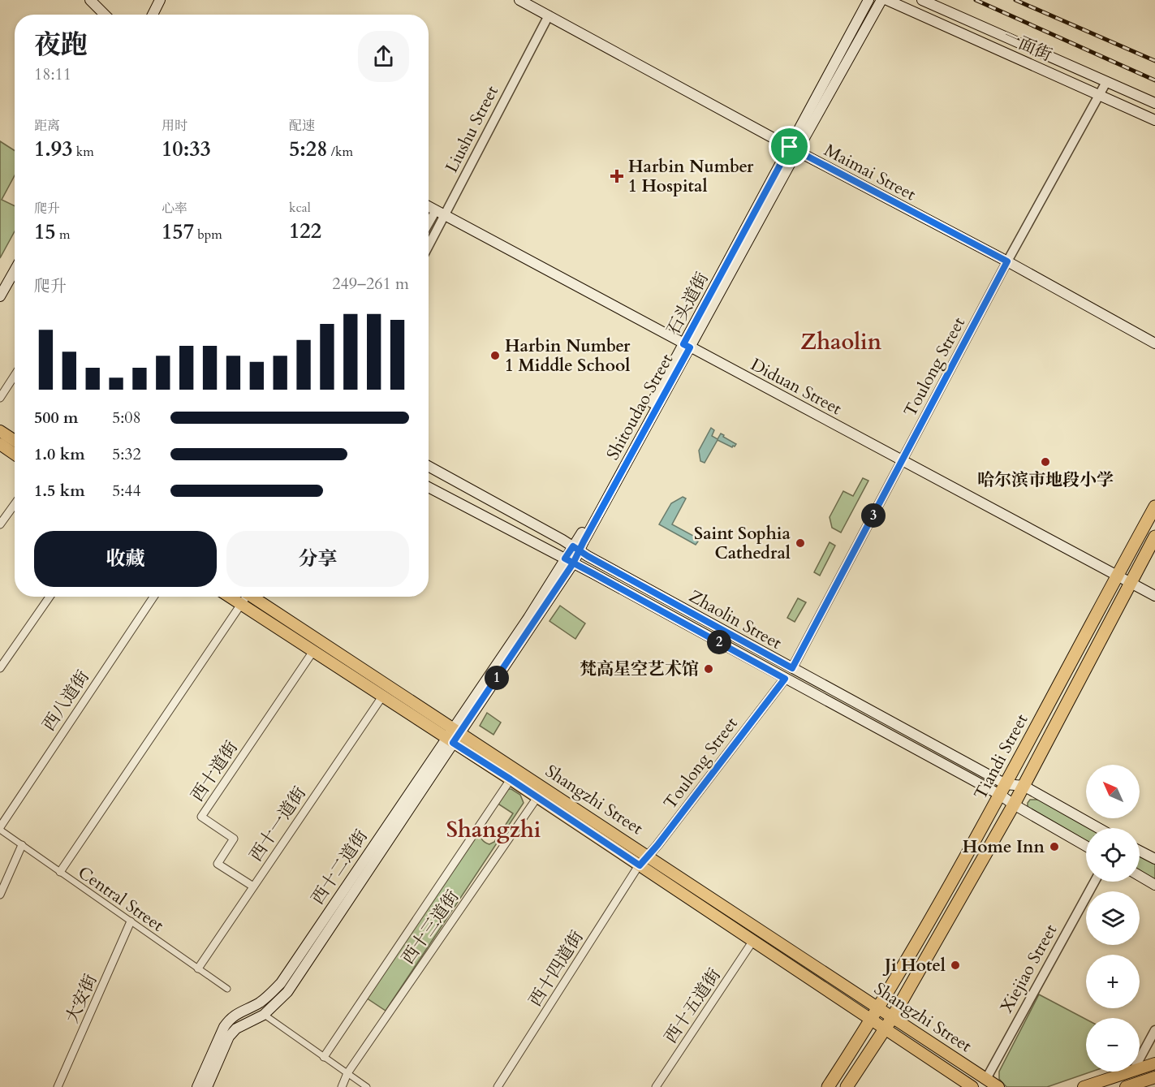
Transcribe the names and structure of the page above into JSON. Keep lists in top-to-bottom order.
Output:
{
  "streets": {
    "highway": ["Tiandi Street"],
    "main road": [
      "一面街",
      "Maimai Street",
      "Diduan Street",
      "Shitoudao Street",
      "Zhaolin Street",
      "Shangzhi Street",
      "西十二道街"
    ],
    "street": [
      "Liushu Street",
      "Toulong Street",
      "西八道街",
      "西十道街",
      "西十一道街",
      "Central Street",
      "西十三道街",
      "西十四道街",
      "Xiejiao Street",
      "大安街",
      "西十五道街"
    ]
  },
  "crossings": [
    ["一面街", "Toulong Street"],
    ["Liushu Street", "Maimai Street"],
    ["Liushu Street", "Diduan Street"],
    ["Maimai Street", "Toulong Street"],
    ["Maimai Street", "Shitoudao Street"],
    ["Toulong Street", "Diduan Street"],
    ["Toulong Street", "Zhaolin Street"],
    ["Toulong Street", "Shangzhi Street"],
    ["Toulong Street", "西十四道街"],
    ["Diduan Street", "Shitoudao Street"],
    ["Diduan Street", "Tiandi Street"],
    ["Shitoudao Street", "Zhaolin Street"],
    ["Shitoudao Street", "Shangzhi Street"],
    ["Shitoudao Street", "西十二道街"],
    ["Zhaolin Street", "Tiandi Street"],
    ["西八道街", "Central Street"],
    ["Tiandi Street", "Shangzhi Street"],
    ["西十道街", "Shangzhi Street"],
    ["西十道街", "西十一道街"],
    ["Shangzhi Street", "西十一道街"],
    ["Shangzhi Street", "西十二道街"],
    ["Shangzhi Street", "西十三道街"],
    ["Shangzhi Street", "西十四道街"],
    ["Shangzhi Street", "Xiejiao Street"],
    ["Shangzhi Street", "西十五道街"],
    ["西十一道街", "Central Street"],
    ["Central Street", "大安街"]
  ],
  "districts": ["Zhaolin", "Shangzhi"],
  "places": {
    "health": ["Harbin Number 1 Hospital"],
    "other": [
      "Harbin Number 1 Middle School",
      "哈尔滨市地段小学",
      "Saint Sophia Cathedral",
      "梵高星空艺术馆",
      "Home Inn",
      "Ji Hotel"
    ]
  },
  "north": "top left",
  "page": {
    "heading": ["夜跑", "18:11"],
    "stats": [
      ["距离", "1.93 km"],
      ["用时", "10:33"],
      ["配速", "5:28 /km"],
      ["爬升", "15 m"],
      ["心率", "157 bpm"],
      ["kcal", "122"]
    ],
    "chart": ["爬升", "249–261 m"],
    "list": [
      {
        "name": "500 m",
        "note": "5:08"
      },
      {
        "name": "1.0 km",
        "note": "5:32"
      },
      {
        "name": "1.5 km",
        "note": "5:44"
      }
    ],
    "pins": ["3", "2", "1"],
    "buttons": ["收藏", "分享"],
    "map_buttons": ["+", "−"]
  }
}
